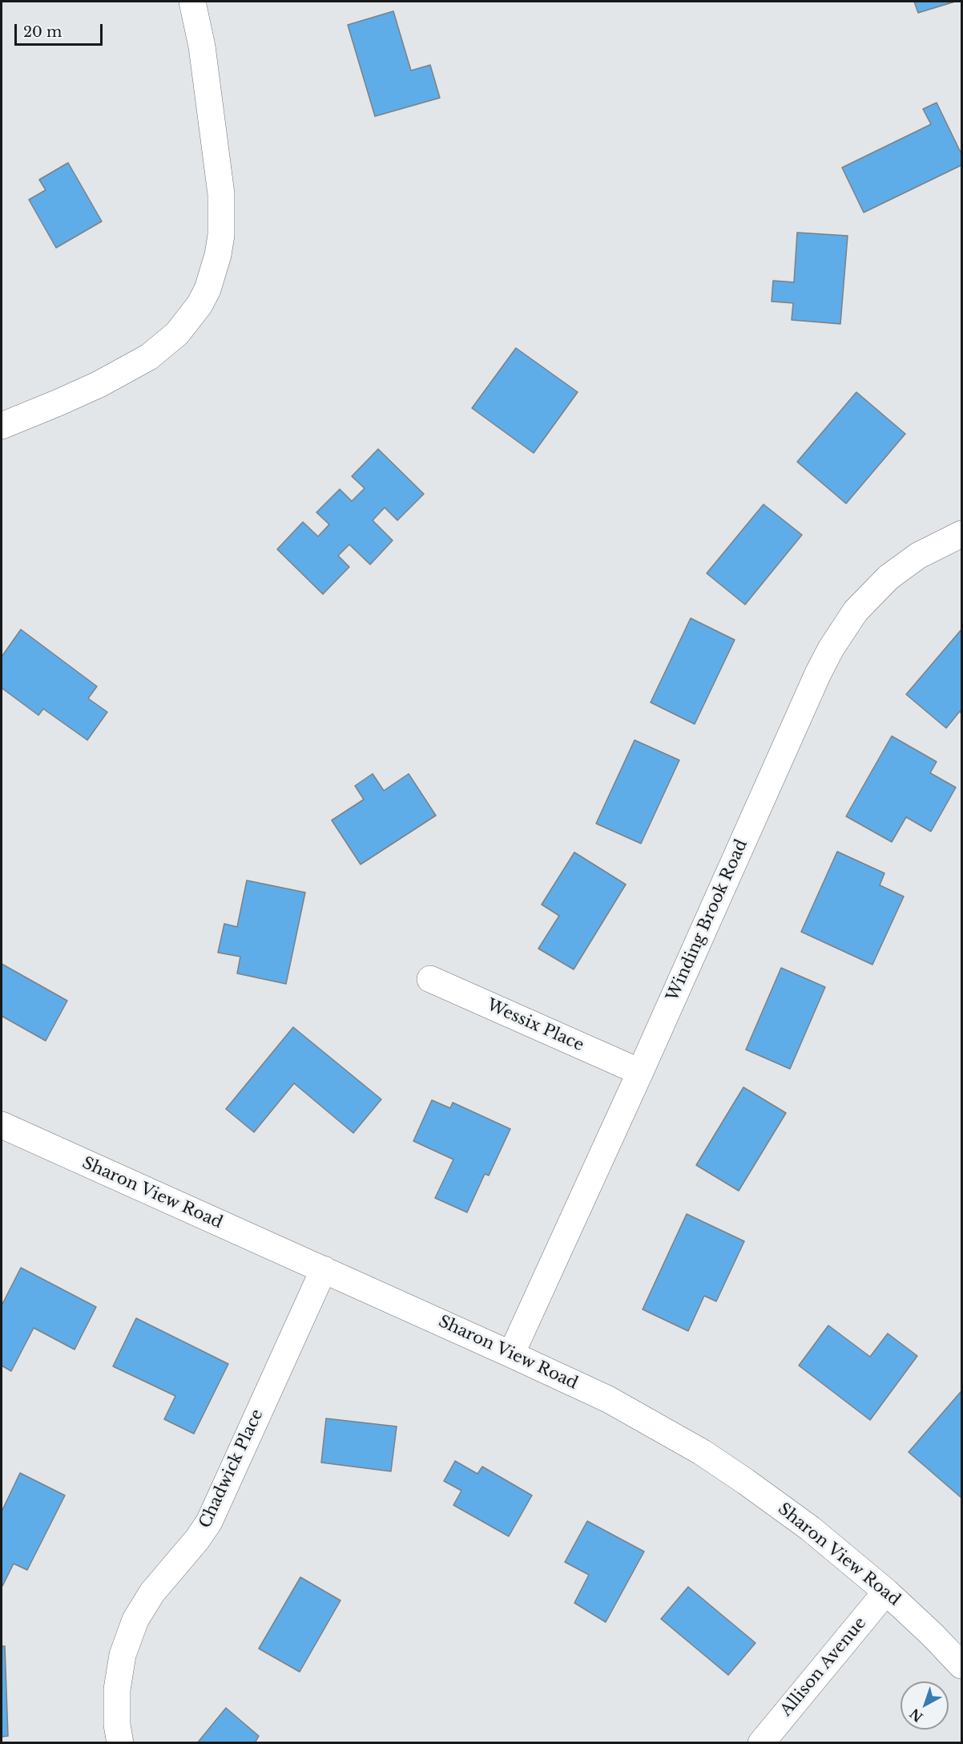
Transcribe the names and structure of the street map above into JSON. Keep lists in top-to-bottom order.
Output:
{
  "streets": {
    "street": [
      "Winding Brook Road",
      "Wessix Place",
      "Sharon View Road",
      "Chadwick Place",
      "Allison Avenue"
    ]
  },
  "crossings": [
    ["Winding Brook Road", "Wessix Place"],
    ["Winding Brook Road", "Sharon View Road"],
    ["Sharon View Road", "Chadwick Place"],
    ["Sharon View Road", "Allison Avenue"]
  ],
  "scale_bar": "20 m",
  "north": "bottom left"
}
